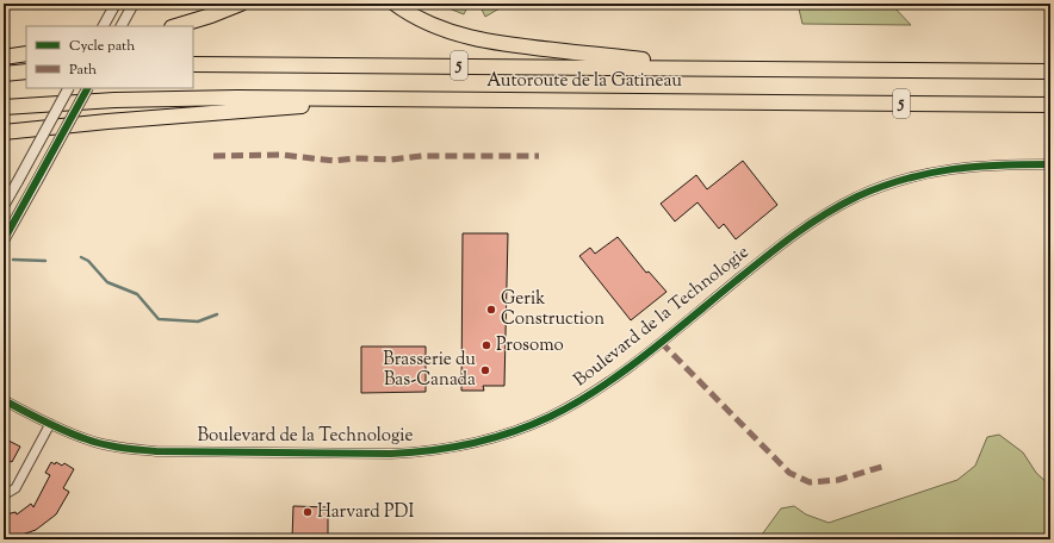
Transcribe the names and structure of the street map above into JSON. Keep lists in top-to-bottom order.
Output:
{
  "streets": {
    "highway": ["5", "Autoroute de la Gatineau"],
    "street": ["Boulevard de la Technologie"]
  },
  "places": [
    "Gerik Construction",
    "Prosomo",
    "Brasserie du Bas-Canada",
    "Harvard PDI"
  ],
  "legend": ["Cycle path", "Path"]
}
